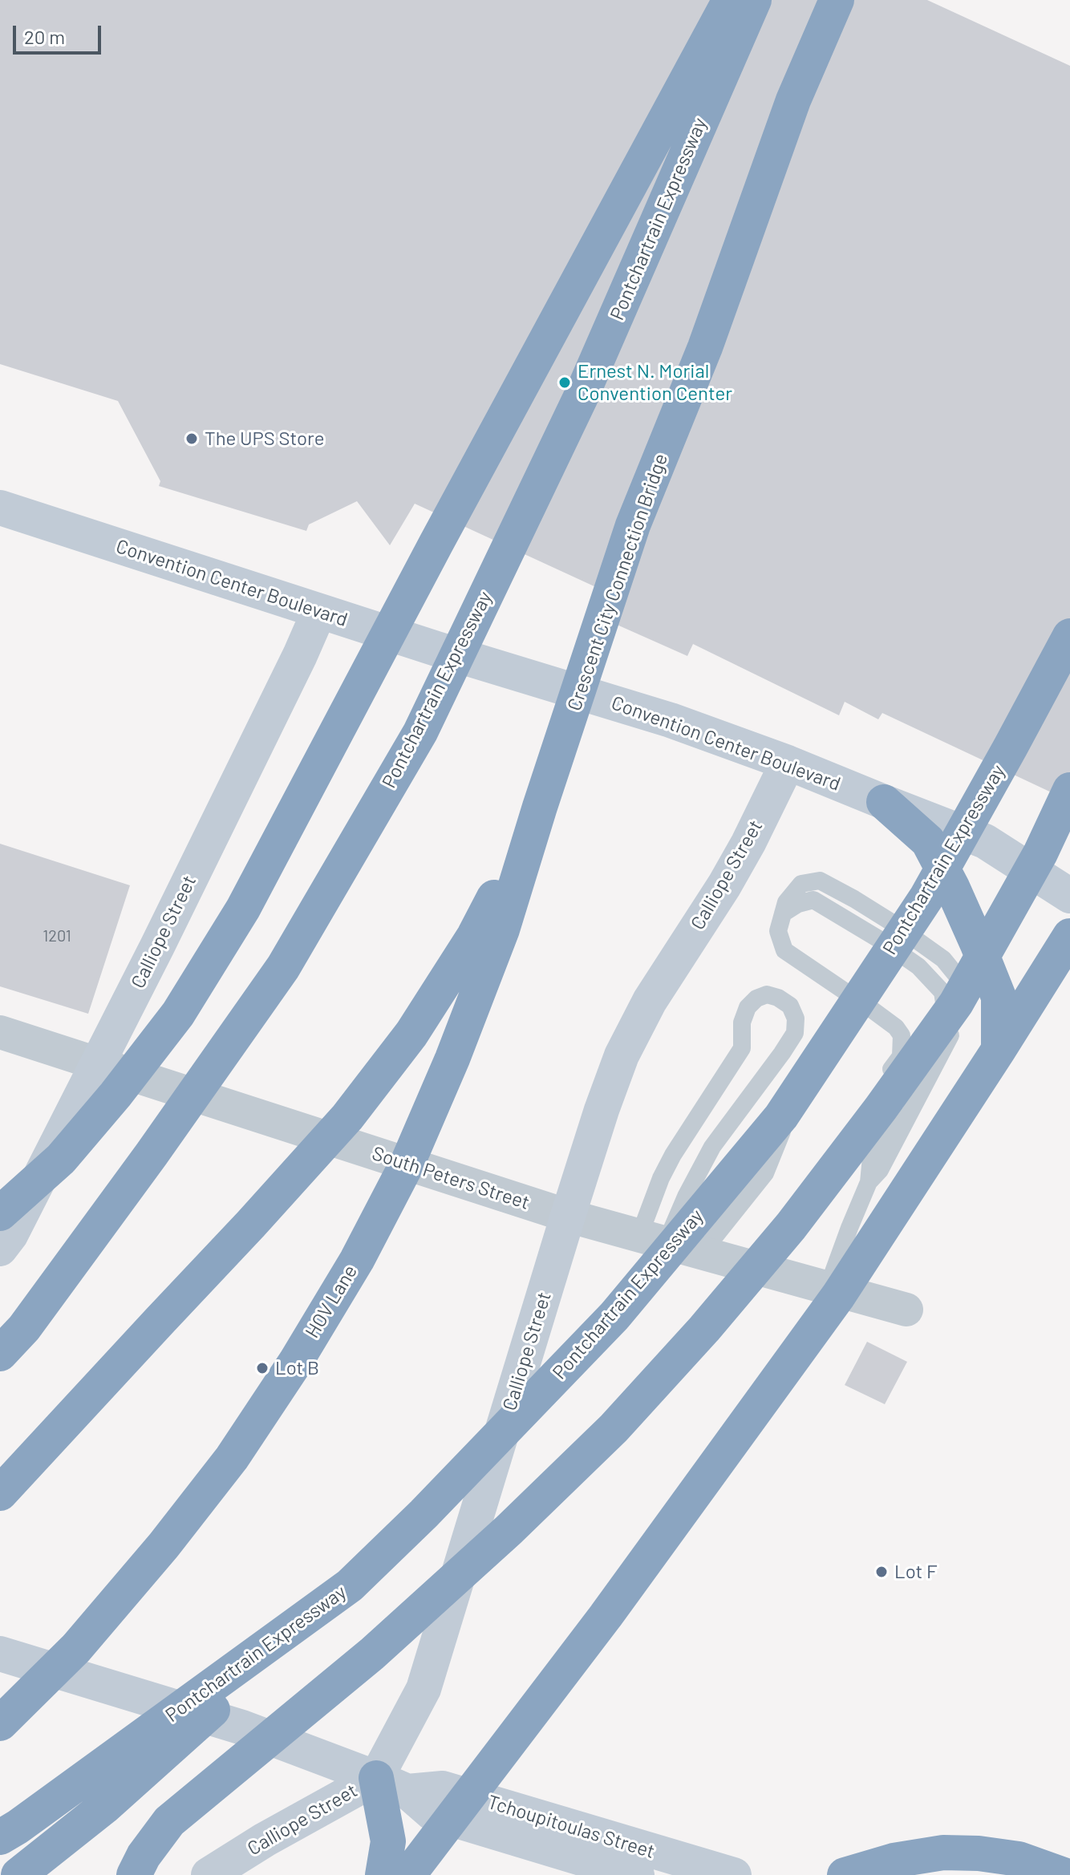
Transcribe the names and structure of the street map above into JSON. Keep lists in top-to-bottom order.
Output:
{
  "streets": {
    "highway": ["Pontchartrain Expressway", "Crescent City Connection Bridge", "HOV Lane"],
    "street": [
      "Convention Center Boulevard",
      "Calliope Street",
      "South Peters Street",
      "Tchoupitoulas Street"
    ]
  },
  "crossings": [
    ["Crescent City Connection Bridge", "HOV Lane"],
    ["Convention Center Boulevard", "Calliope Street"],
    ["Calliope Street", "South Peters Street"],
    ["Calliope Street", "Tchoupitoulas Street"]
  ],
  "places": [
    "Ernest N. Morial Convention Center",
    "The UPS Store",
    "Lot B",
    "Lot F"
  ],
  "house_numbers": ["1201"],
  "scale_bar": "20 m"
}
